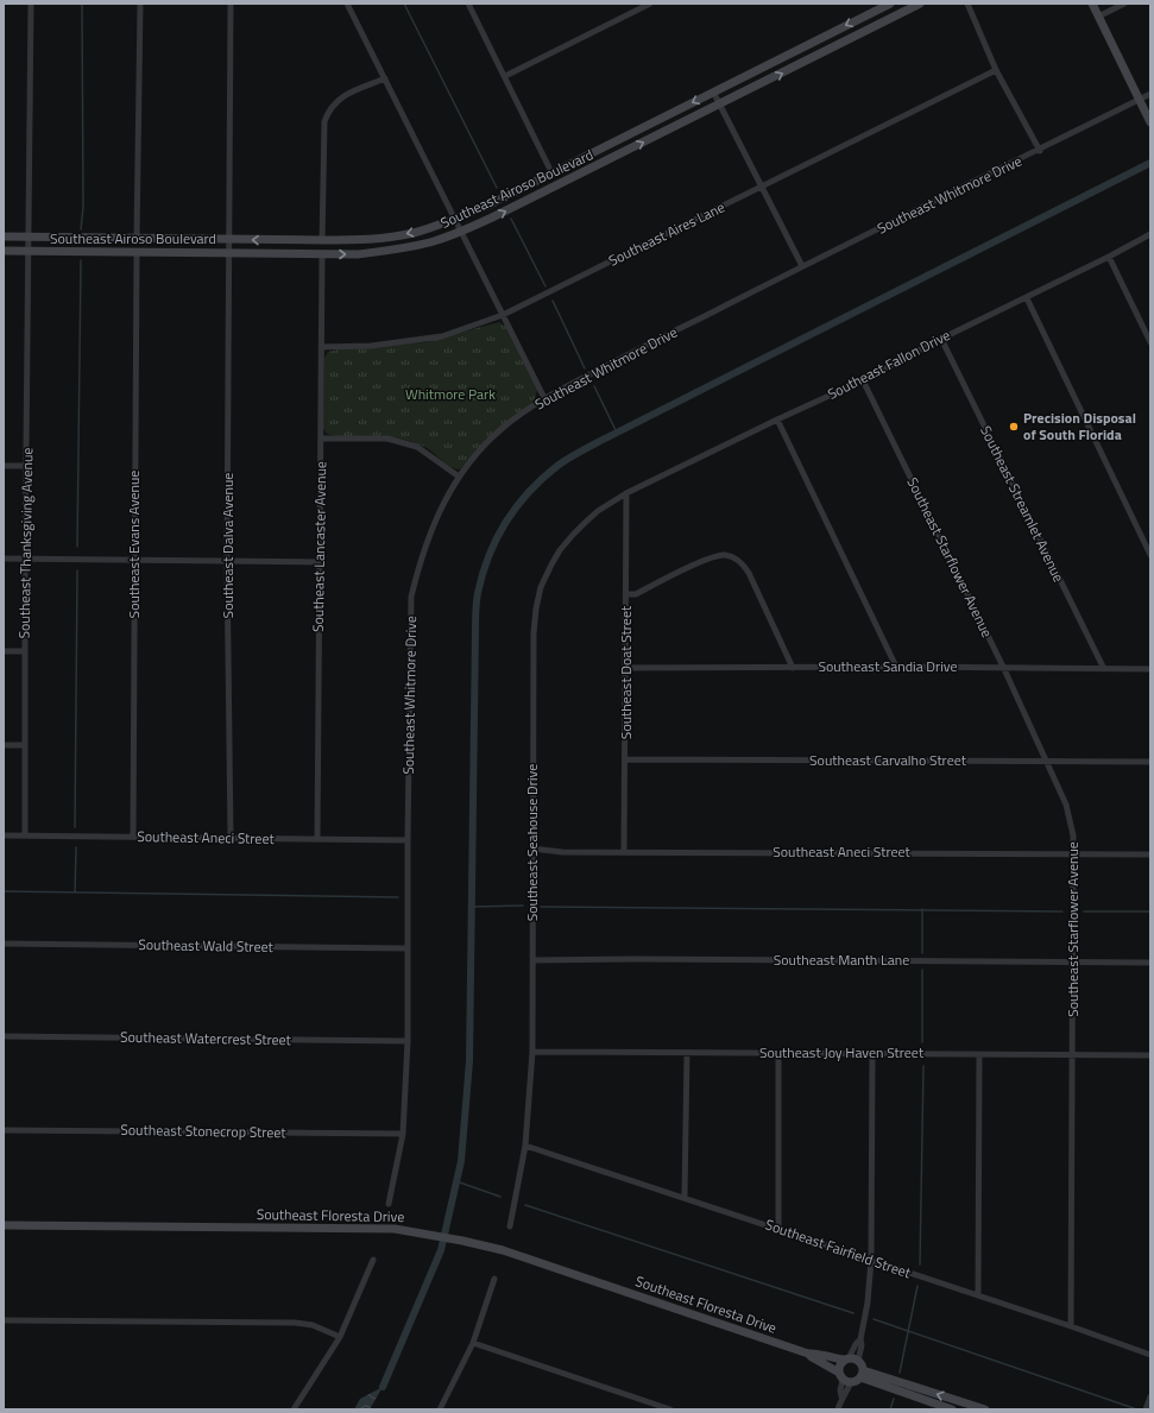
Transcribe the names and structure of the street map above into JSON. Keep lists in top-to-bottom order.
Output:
{
  "streets": {
    "main road": ["Southeast Airoso Boulevard", "Southeast Floresta Drive"],
    "street": [
      "Southeast Whitmore Drive",
      "Southeast Aires Lane",
      "Southeast Fallon Drive",
      "Southeast Streamlet Avenue",
      "Southeast Thanksgiving Avenue",
      "Southeast Evans Avenue",
      "Southeast Dalva Avenue",
      "Southeast Lancaster Avenue",
      "Southeast Starflower Avenue",
      "Southeast Sandia Drive",
      "Southeast Doat Street",
      "Southeast Carvalho Street",
      "Southeast Aneci Street",
      "Southeast Seahouse Drive",
      "Southeast Wald Street",
      "Southeast Manth Lane",
      "Southeast Watercrest Street",
      "Southeast Joy Haven Street",
      "Southeast Stonecrop Street",
      "Southeast Fairfield Street"
    ]
  },
  "crossings": [
    ["Southeast Airoso Boulevard", "Southeast Thanksgiving Avenue"],
    ["Southeast Airoso Boulevard", "Southeast Evans Avenue"],
    ["Southeast Airoso Boulevard", "Southeast Dalva Avenue"],
    ["Southeast Airoso Boulevard", "Southeast Lancaster Avenue"],
    ["Southeast Whitmore Drive", "Southeast Aneci Street"],
    ["Southeast Whitmore Drive", "Southeast Wald Street"],
    ["Southeast Whitmore Drive", "Southeast Watercrest Street"],
    ["Southeast Whitmore Drive", "Southeast Stonecrop Street"],
    ["Southeast Aires Lane", "Southeast Lancaster Avenue"],
    ["Southeast Fallon Drive", "Southeast Streamlet Avenue"],
    ["Southeast Fallon Drive", "Southeast Starflower Avenue"],
    ["Southeast Fallon Drive", "Southeast Doat Street"],
    ["Southeast Fallon Drive", "Southeast Seahouse Drive"],
    ["Southeast Streamlet Avenue", "Southeast Sandia Drive"],
    ["Southeast Thanksgiving Avenue", "Southeast Aneci Street"],
    ["Southeast Evans Avenue", "Southeast Aneci Street"],
    ["Southeast Dalva Avenue", "Southeast Aneci Street"],
    ["Southeast Lancaster Avenue", "Southeast Aneci Street"],
    ["Southeast Starflower Avenue", "Southeast Sandia Drive"],
    ["Southeast Starflower Avenue", "Southeast Carvalho Street"],
    ["Southeast Starflower Avenue", "Southeast Aneci Street"],
    ["Southeast Starflower Avenue", "Southeast Manth Lane"],
    ["Southeast Starflower Avenue", "Southeast Joy Haven Street"],
    ["Southeast Starflower Avenue", "Southeast Fairfield Street"],
    ["Southeast Sandia Drive", "Southeast Doat Street"],
    ["Southeast Doat Street", "Southeast Carvalho Street"],
    ["Southeast Doat Street", "Southeast Aneci Street"],
    ["Southeast Doat Street", "Southeast Seahouse Drive"],
    ["Southeast Aneci Street", "Southeast Seahouse Drive"],
    ["Southeast Seahouse Drive", "Southeast Manth Lane"],
    ["Southeast Seahouse Drive", "Southeast Joy Haven Street"],
    ["Southeast Seahouse Drive", "Southeast Fairfield Street"]
  ],
  "parks": ["Whitmore Park"],
  "places": ["Precision Disposal of South Florida"]
}
